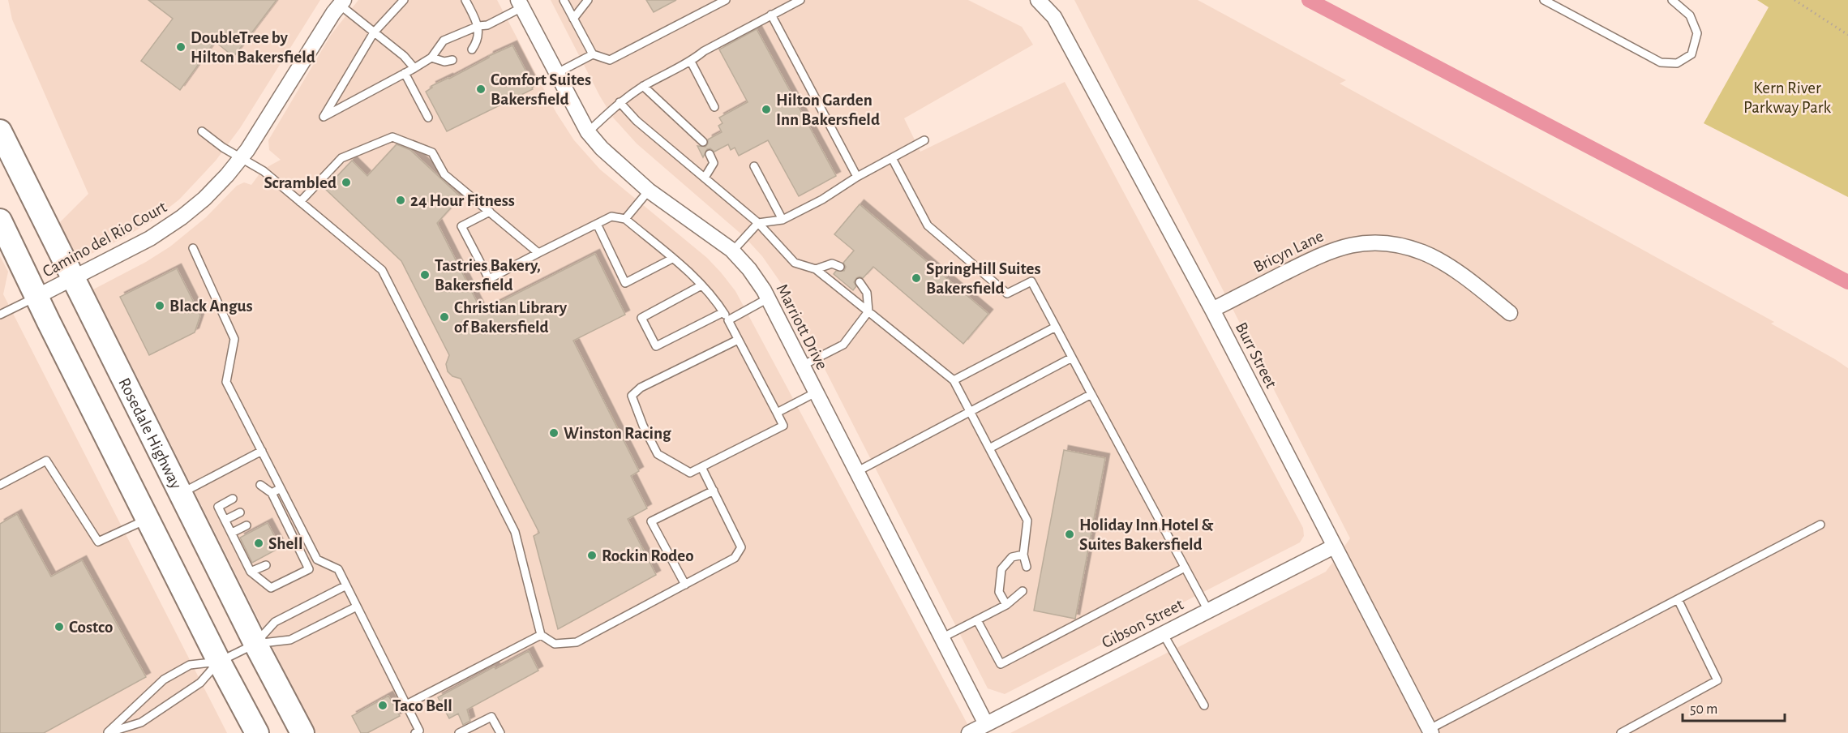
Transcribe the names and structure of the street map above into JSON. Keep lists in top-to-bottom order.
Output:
{
  "streets": {
    "main road": ["Rosedale Highway"],
    "street": [
      "Camino del Rio Court",
      "Bricyn Lane",
      "Marriott Drive",
      "Burr Street",
      "Gibson Street"
    ]
  },
  "crossings": [
    ["Camino del Rio Court", "Rosedale Highway"],
    ["Bricyn Lane", "Burr Street"],
    ["Marriott Drive", "Gibson Street"],
    ["Burr Street", "Gibson Street"]
  ],
  "parks": ["Kern River Parkway Park"],
  "places": [
    "DoubleTree by Hilton Bakersfield",
    "Comfort Suites Bakersfield",
    "Hilton Garden Inn Bakersfield",
    "Scrambled",
    "24 Hour Fitness",
    "Tastries Bakery, Bakersfield",
    "SpringHill Suites Bakersfield",
    "Black Angus",
    "Christian Library of Bakersfield",
    "Winston Racing",
    "Holiday Inn Hotel & Suites Bakersfield",
    "Shell",
    "Rockin Rodeo",
    "Costco",
    "Taco Bell"
  ],
  "scale_bar": "50 m"
}
